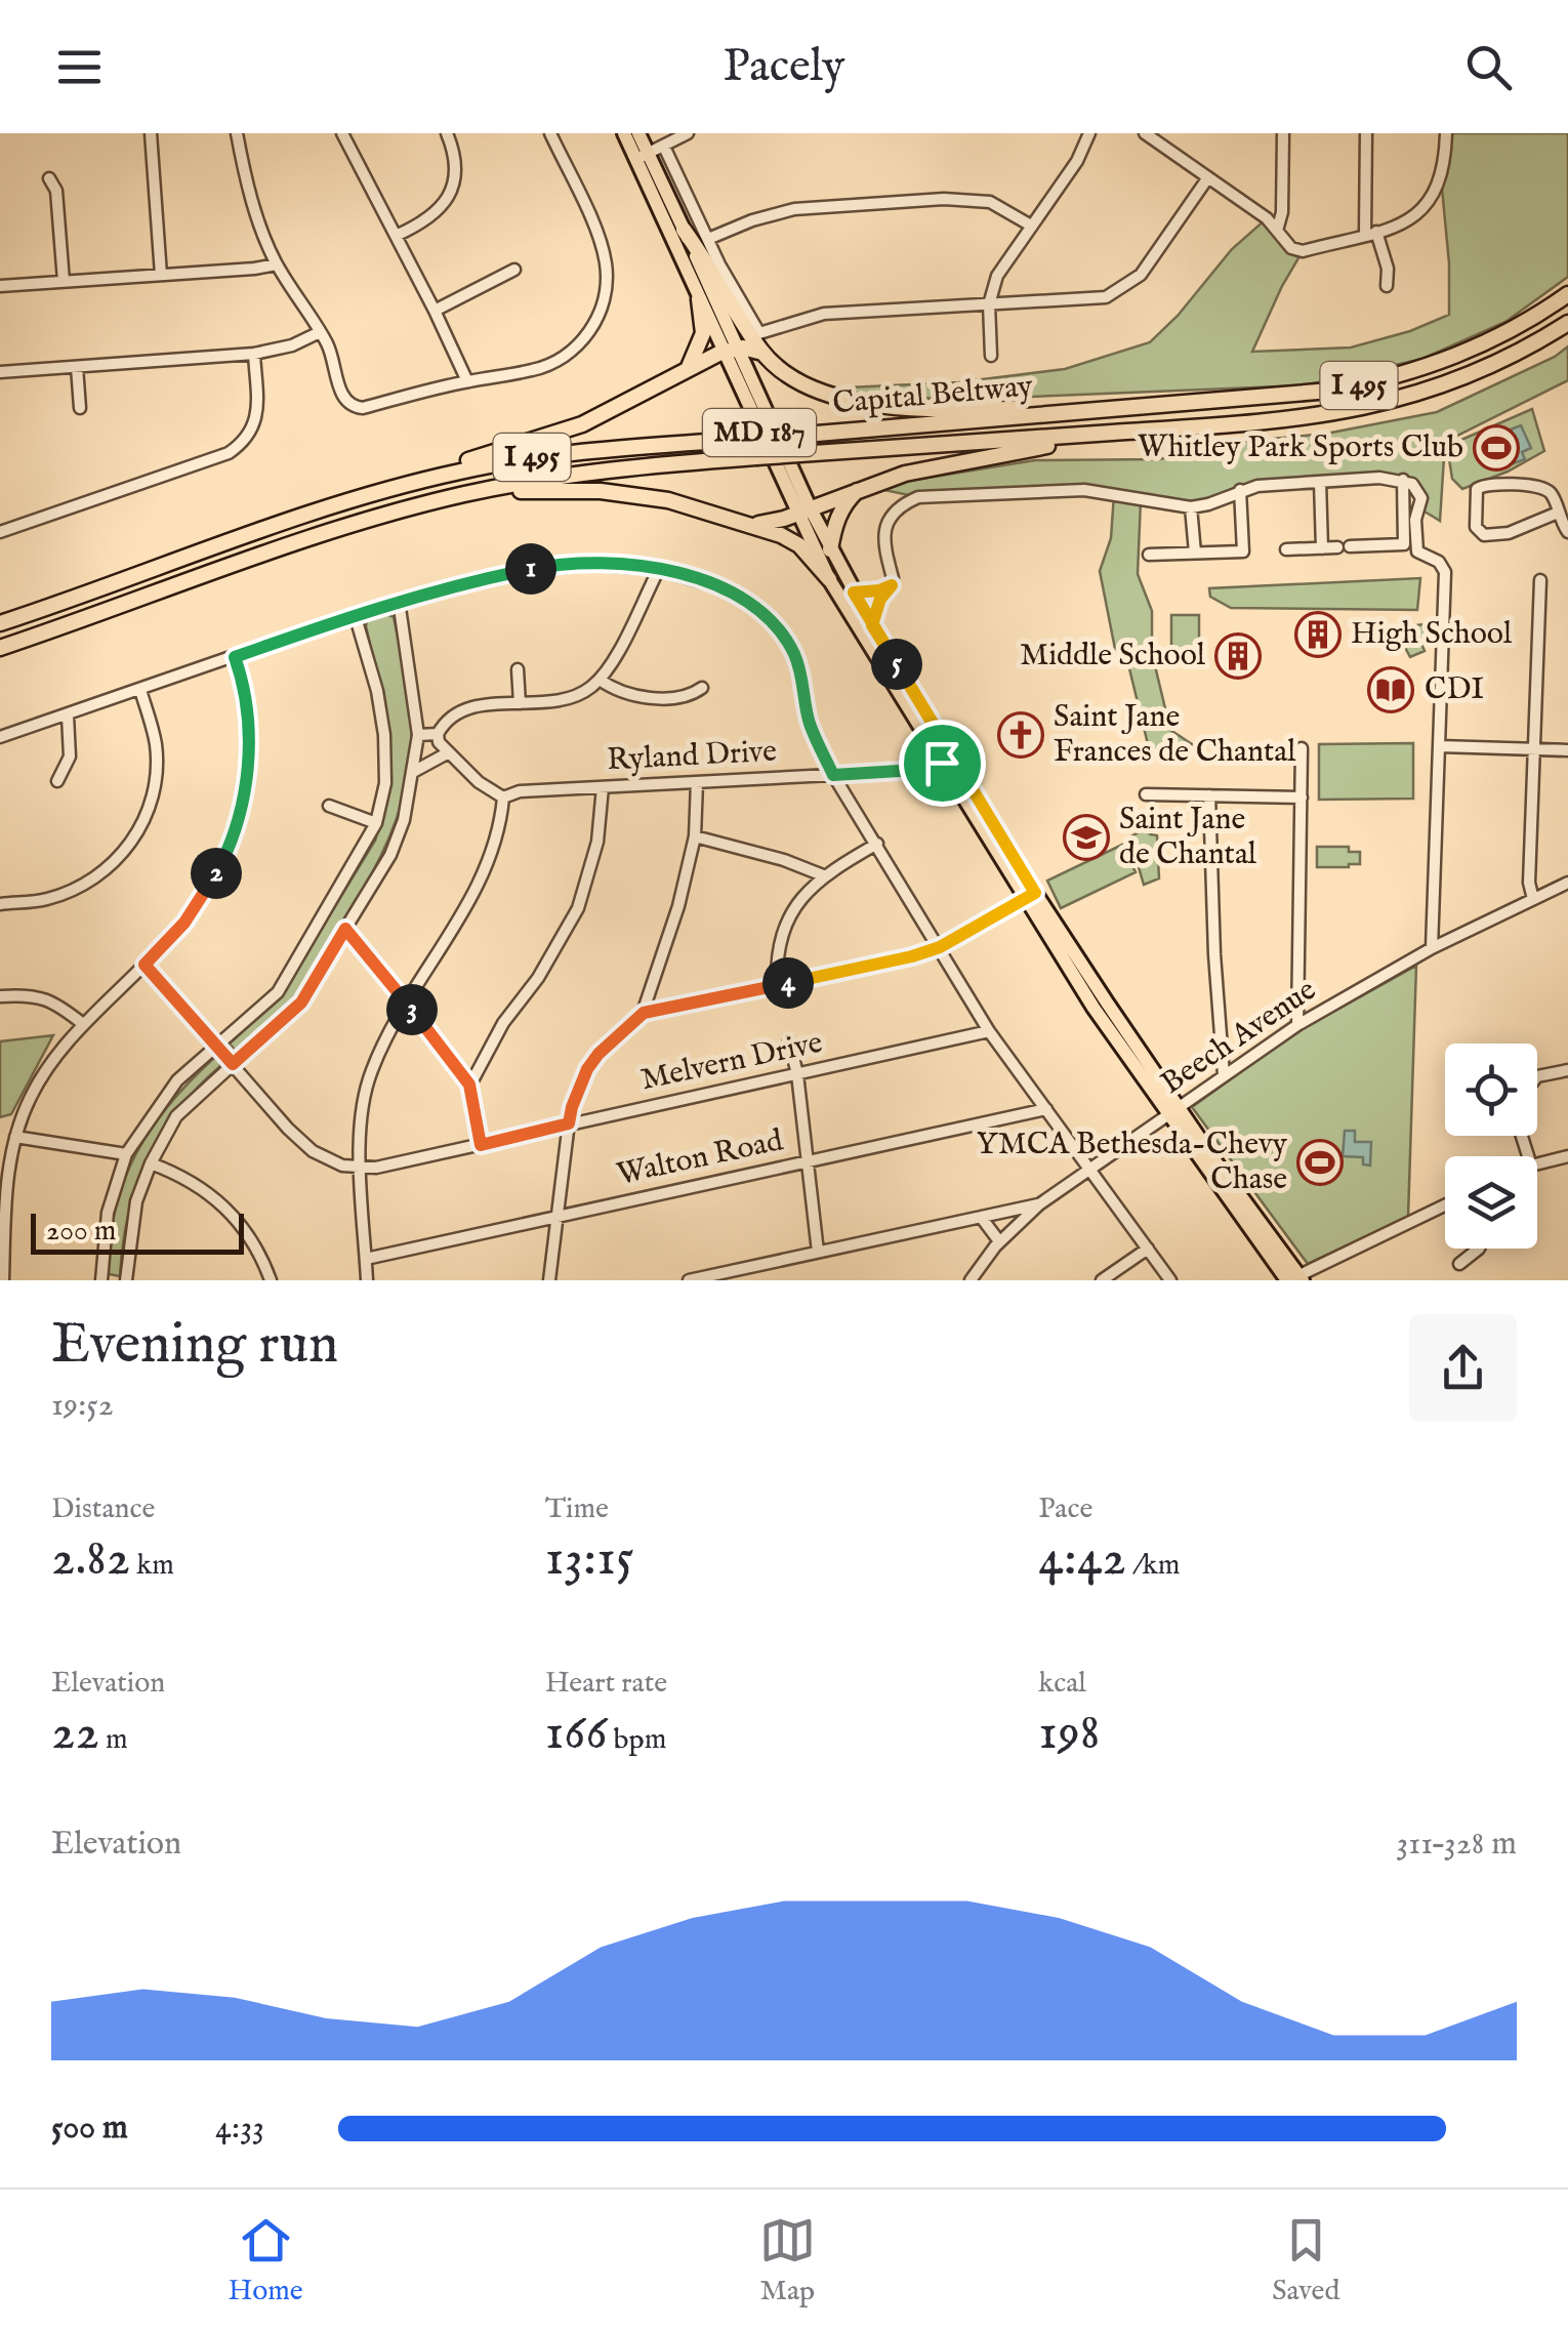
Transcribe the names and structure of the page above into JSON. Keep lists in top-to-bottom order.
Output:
{
  "streets": {
    "highway": ["I 495", "Capital Beltway"],
    "main road": ["MD 187"],
    "street": [
      "Ryland Drive",
      "Beech Avenue",
      "Melvern Drive",
      "Walton Road"
    ]
  },
  "crossings": [
    ["MD 187", "Ryland Drive"],
    ["MD 187", "Beech Avenue"]
  ],
  "places": {
    "sports": ["Whitley Park Sports Club", "YMCA Bethesda-Chevy Chase"],
    "building": ["High School", "Middle School"],
    "library": ["CDI"],
    "church": ["Saint Jane Frances de Chantal"],
    "school or university": ["Saint Jane de Chantal"]
  },
  "scale_bar": "200 m",
  "page": {
    "header": "Pacely",
    "pins": [
      "1",
      "5",
      "2",
      "4",
      "3"
    ],
    "scale": "200 m",
    "heading": ["Evening run", "19:52"],
    "stats": [
      ["Distance", "2.82 km"],
      ["Time", "13:15"],
      ["Pace", "4:42 /km"],
      ["Elevation", "22 m"],
      ["Heart rate", "166 bpm"],
      ["kcal", "198"]
    ],
    "chart": ["Elevation", "311–328 m"],
    "list": [
      {
        "name": "500 m",
        "note": "4:33"
      }
    ],
    "tabs": ["Home", "Map", "Saved"]
  }
}
